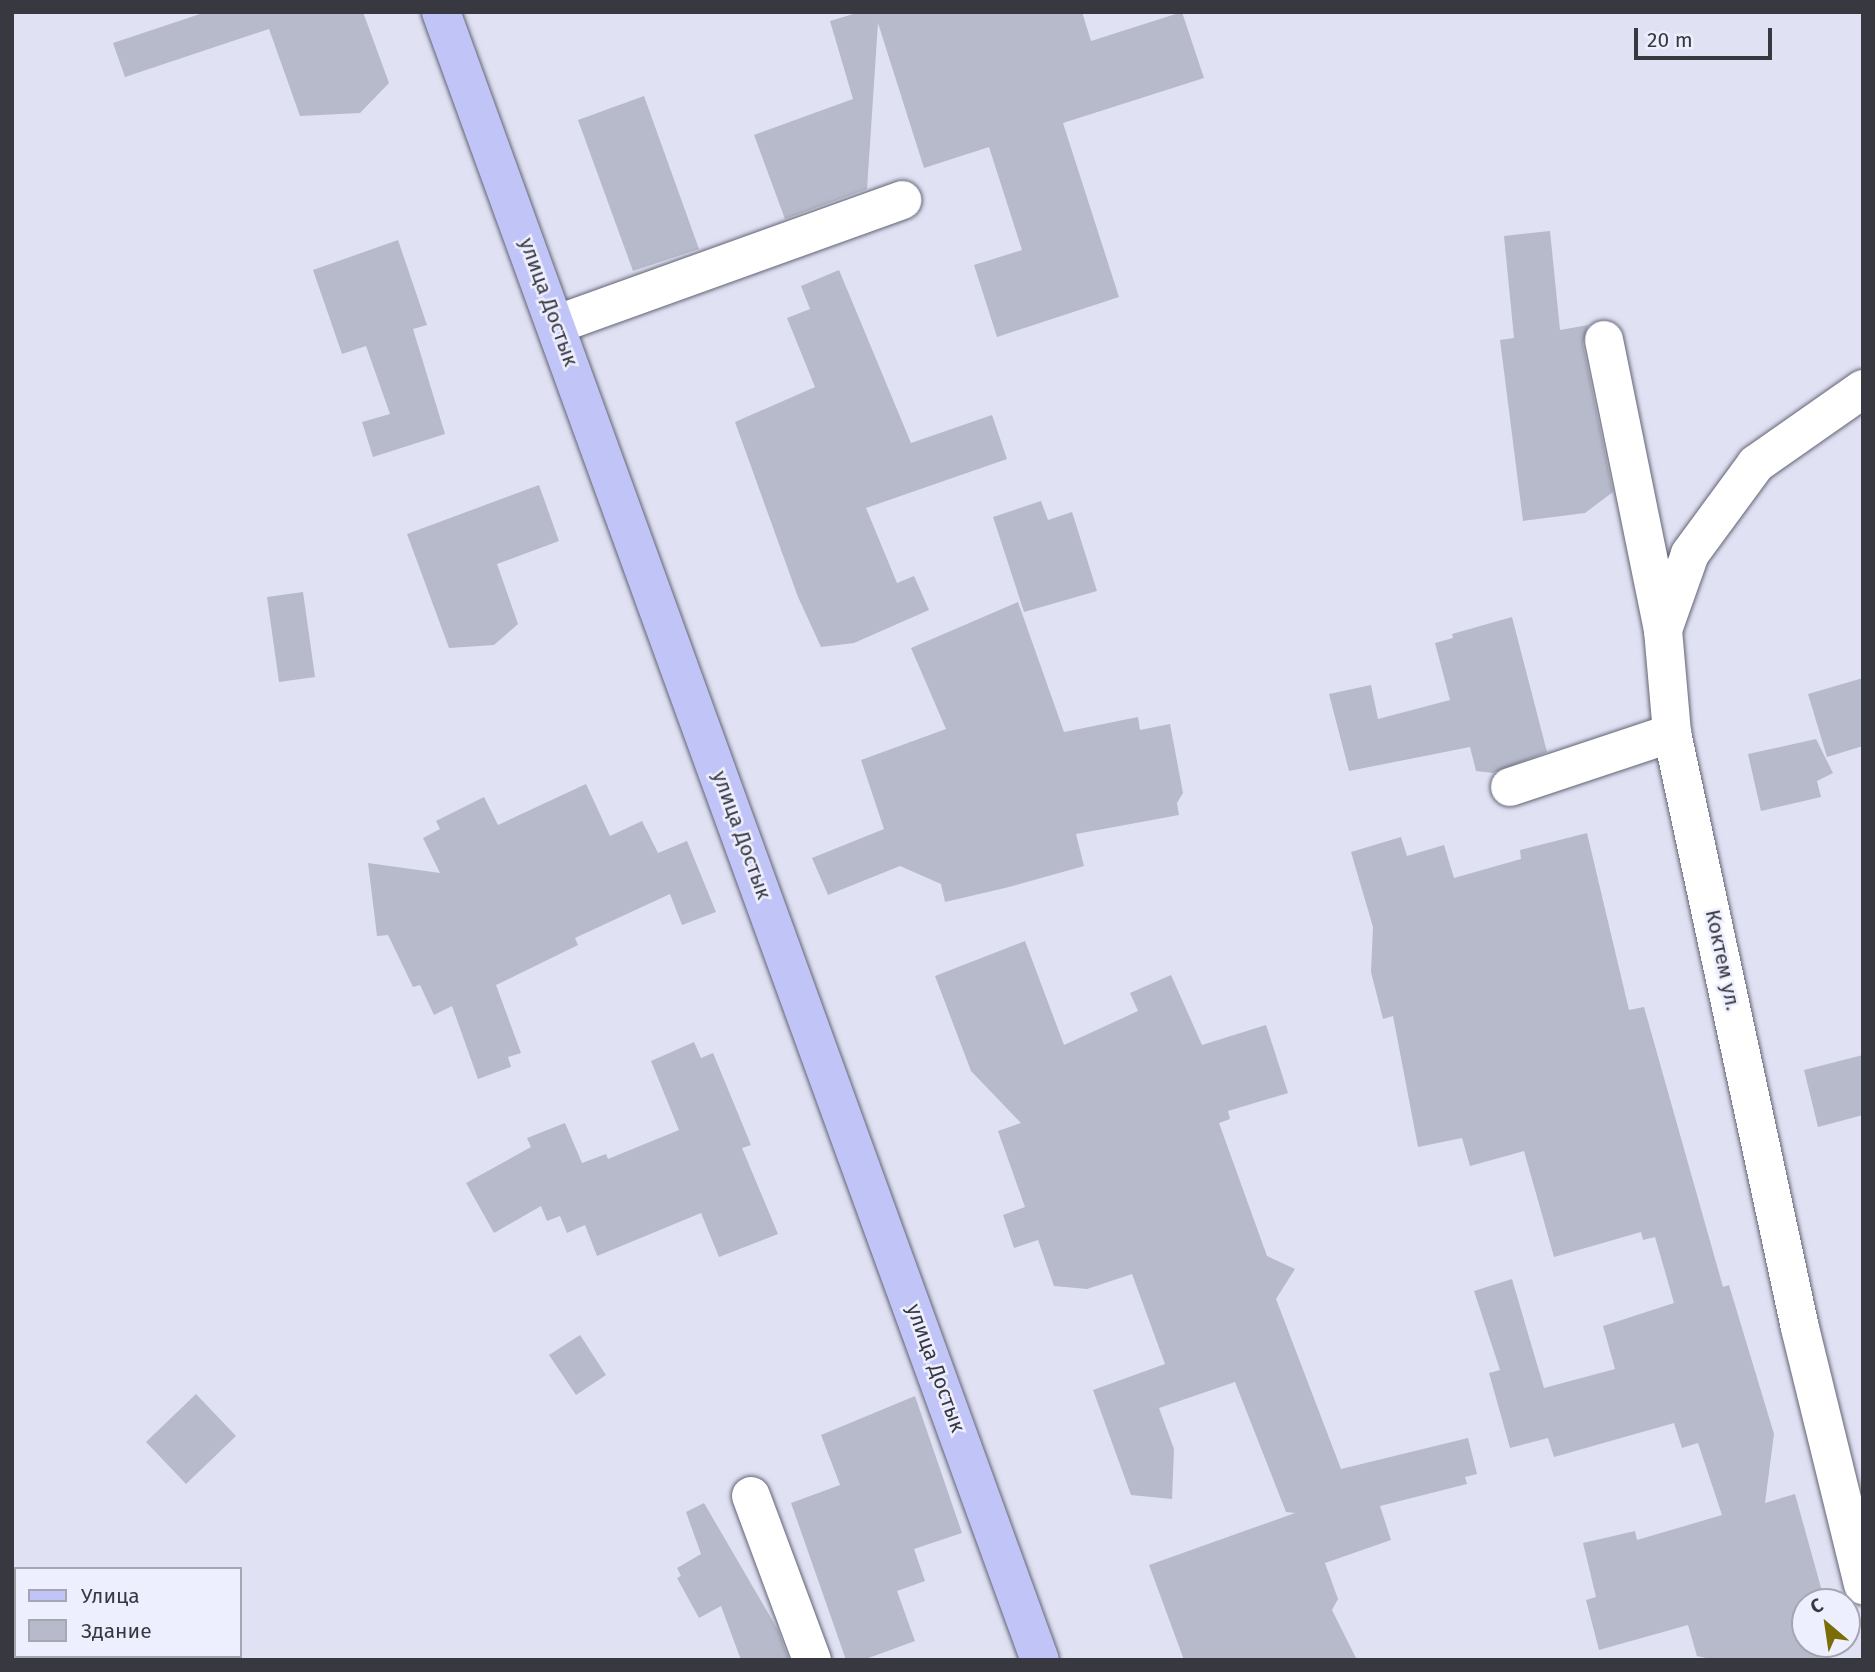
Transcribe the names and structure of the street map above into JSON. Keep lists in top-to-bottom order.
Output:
{
  "streets": {
    "main road": ["улица Достык"],
    "street": ["Коктем ул."]
  },
  "legend": ["Улица", "Здание"],
  "scale_bar": "20 m",
  "north": "top left"
}
